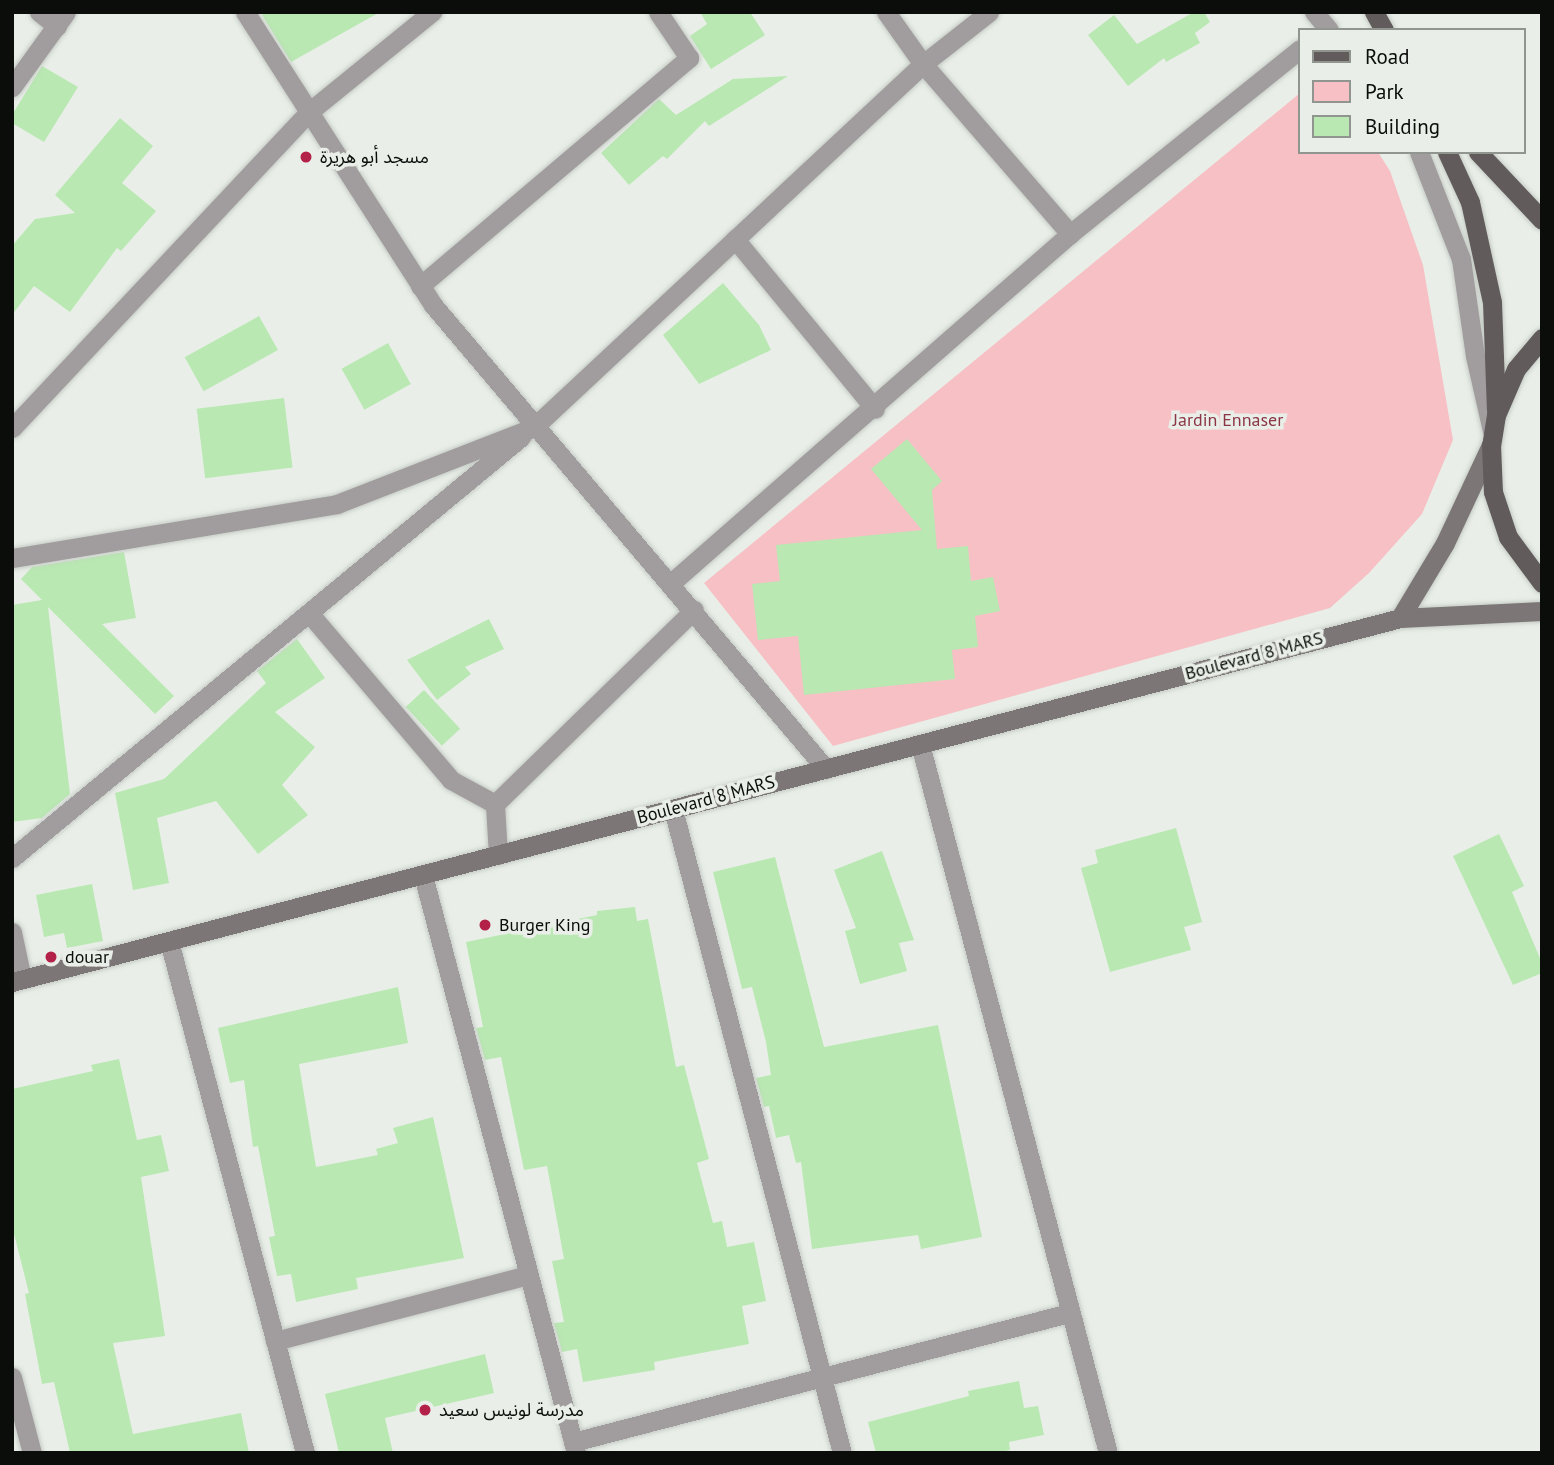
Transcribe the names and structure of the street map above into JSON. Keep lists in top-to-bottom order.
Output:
{
  "streets": {
    "main road": ["Boulevard 8 MARS"]
  },
  "parks": ["Jardin Ennaser"],
  "places": [
    "مسجد أبو هريرة",
    "Burger King",
    "douar",
    "مدرسة لونيس سعيد"
  ],
  "legend": ["Road", "Park", "Building"]
}
